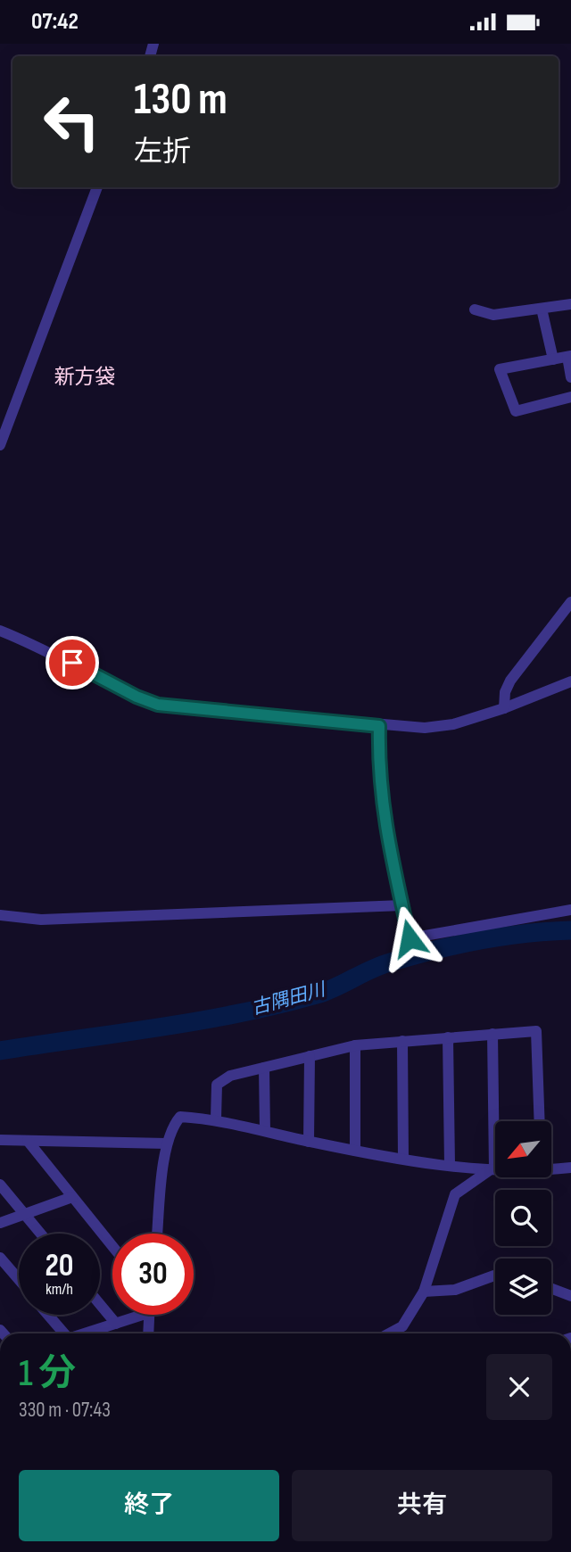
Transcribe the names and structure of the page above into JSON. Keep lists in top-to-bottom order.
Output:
{
  "districts": ["新方袋"],
  "water": ["古隅田川"],
  "north": "bottom left",
  "page": {
    "status": "07:42",
    "turn": ["130 m", "左折"],
    "speed": "20 km/h",
    "limit": "30",
    "heading": ["1 分", "330 m · 07:43"],
    "buttons": ["終了", "共有"]
  }
}
